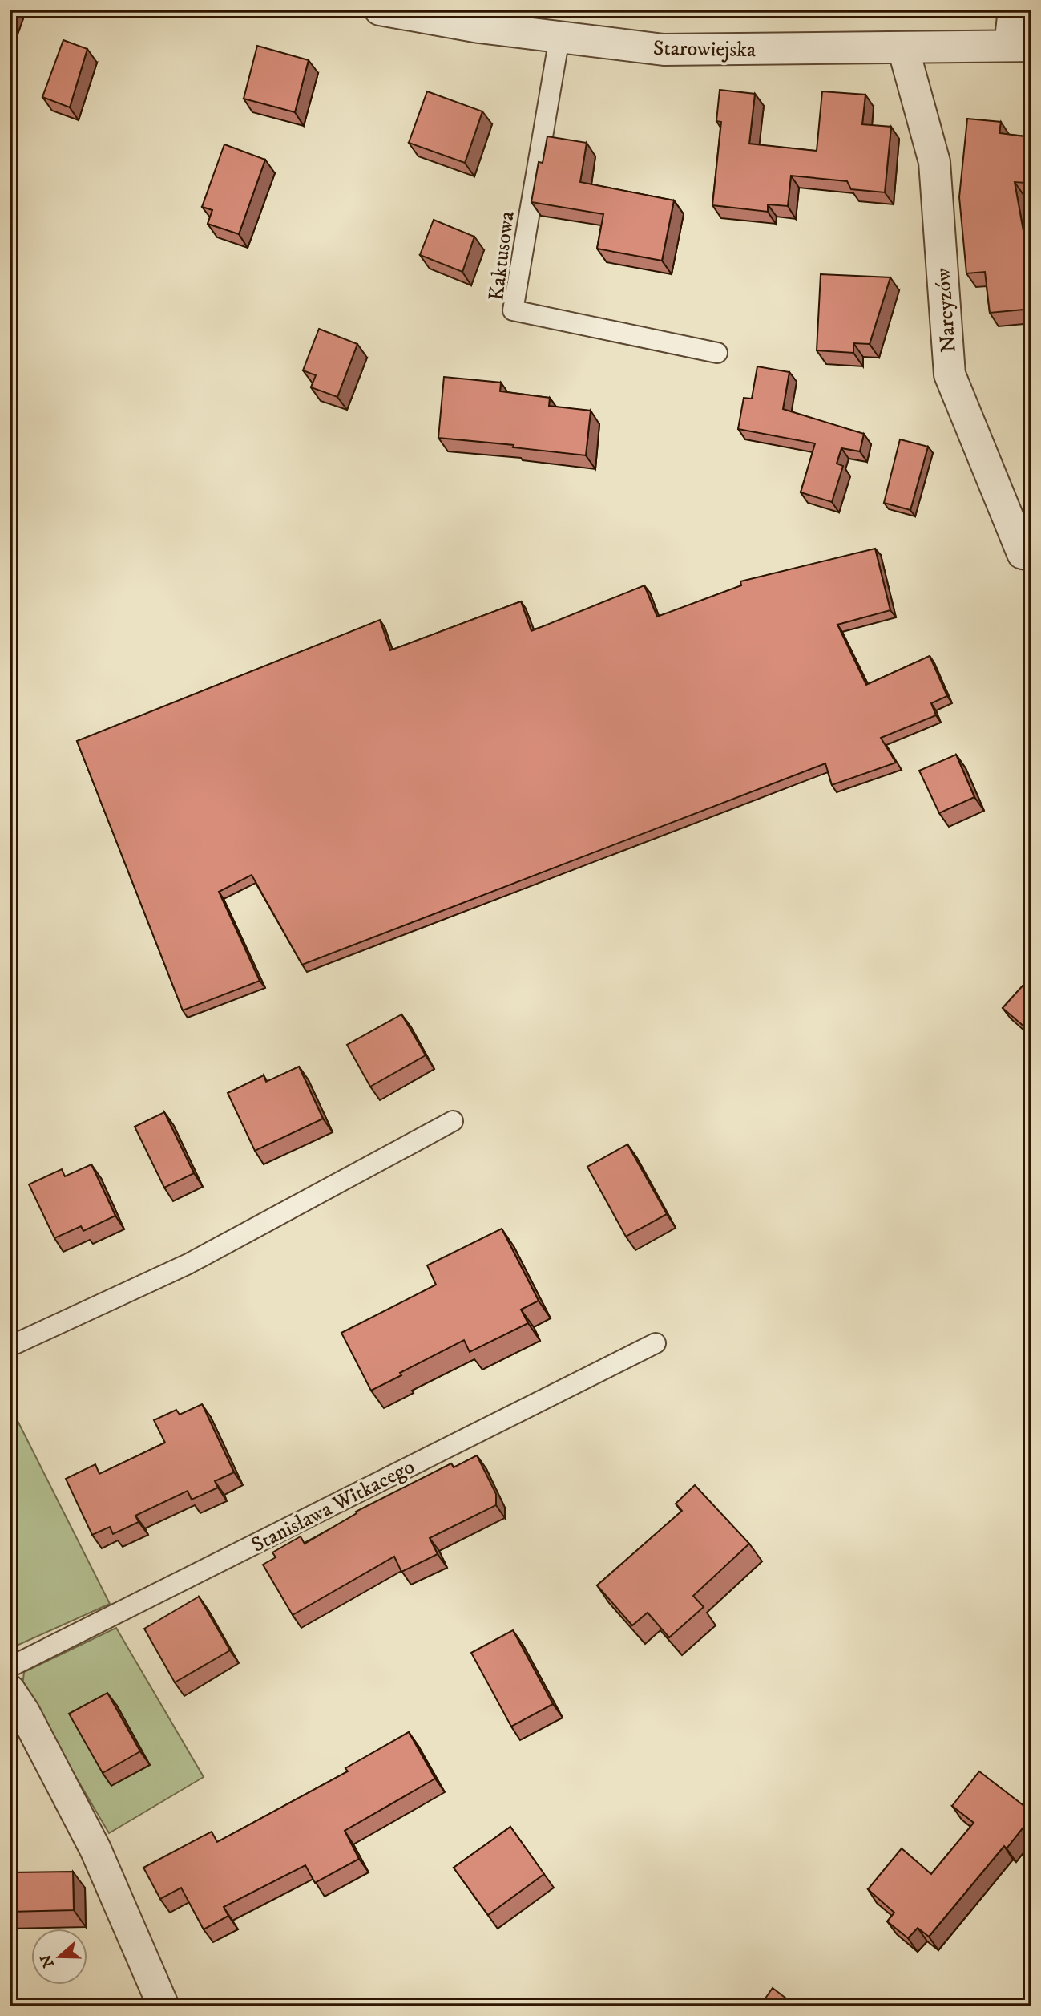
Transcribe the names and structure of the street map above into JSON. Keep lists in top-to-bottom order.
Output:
{
  "streets": {
    "street": ["Starowiejska", "Narcyzów"],
    "lane": ["Kaktusowa", "Stanisława Witkacego"]
  },
  "crossings": [
    ["Starowiejska", "Kaktusowa"],
    ["Starowiejska", "Narcyzów"]
  ],
  "north": "left"
}
